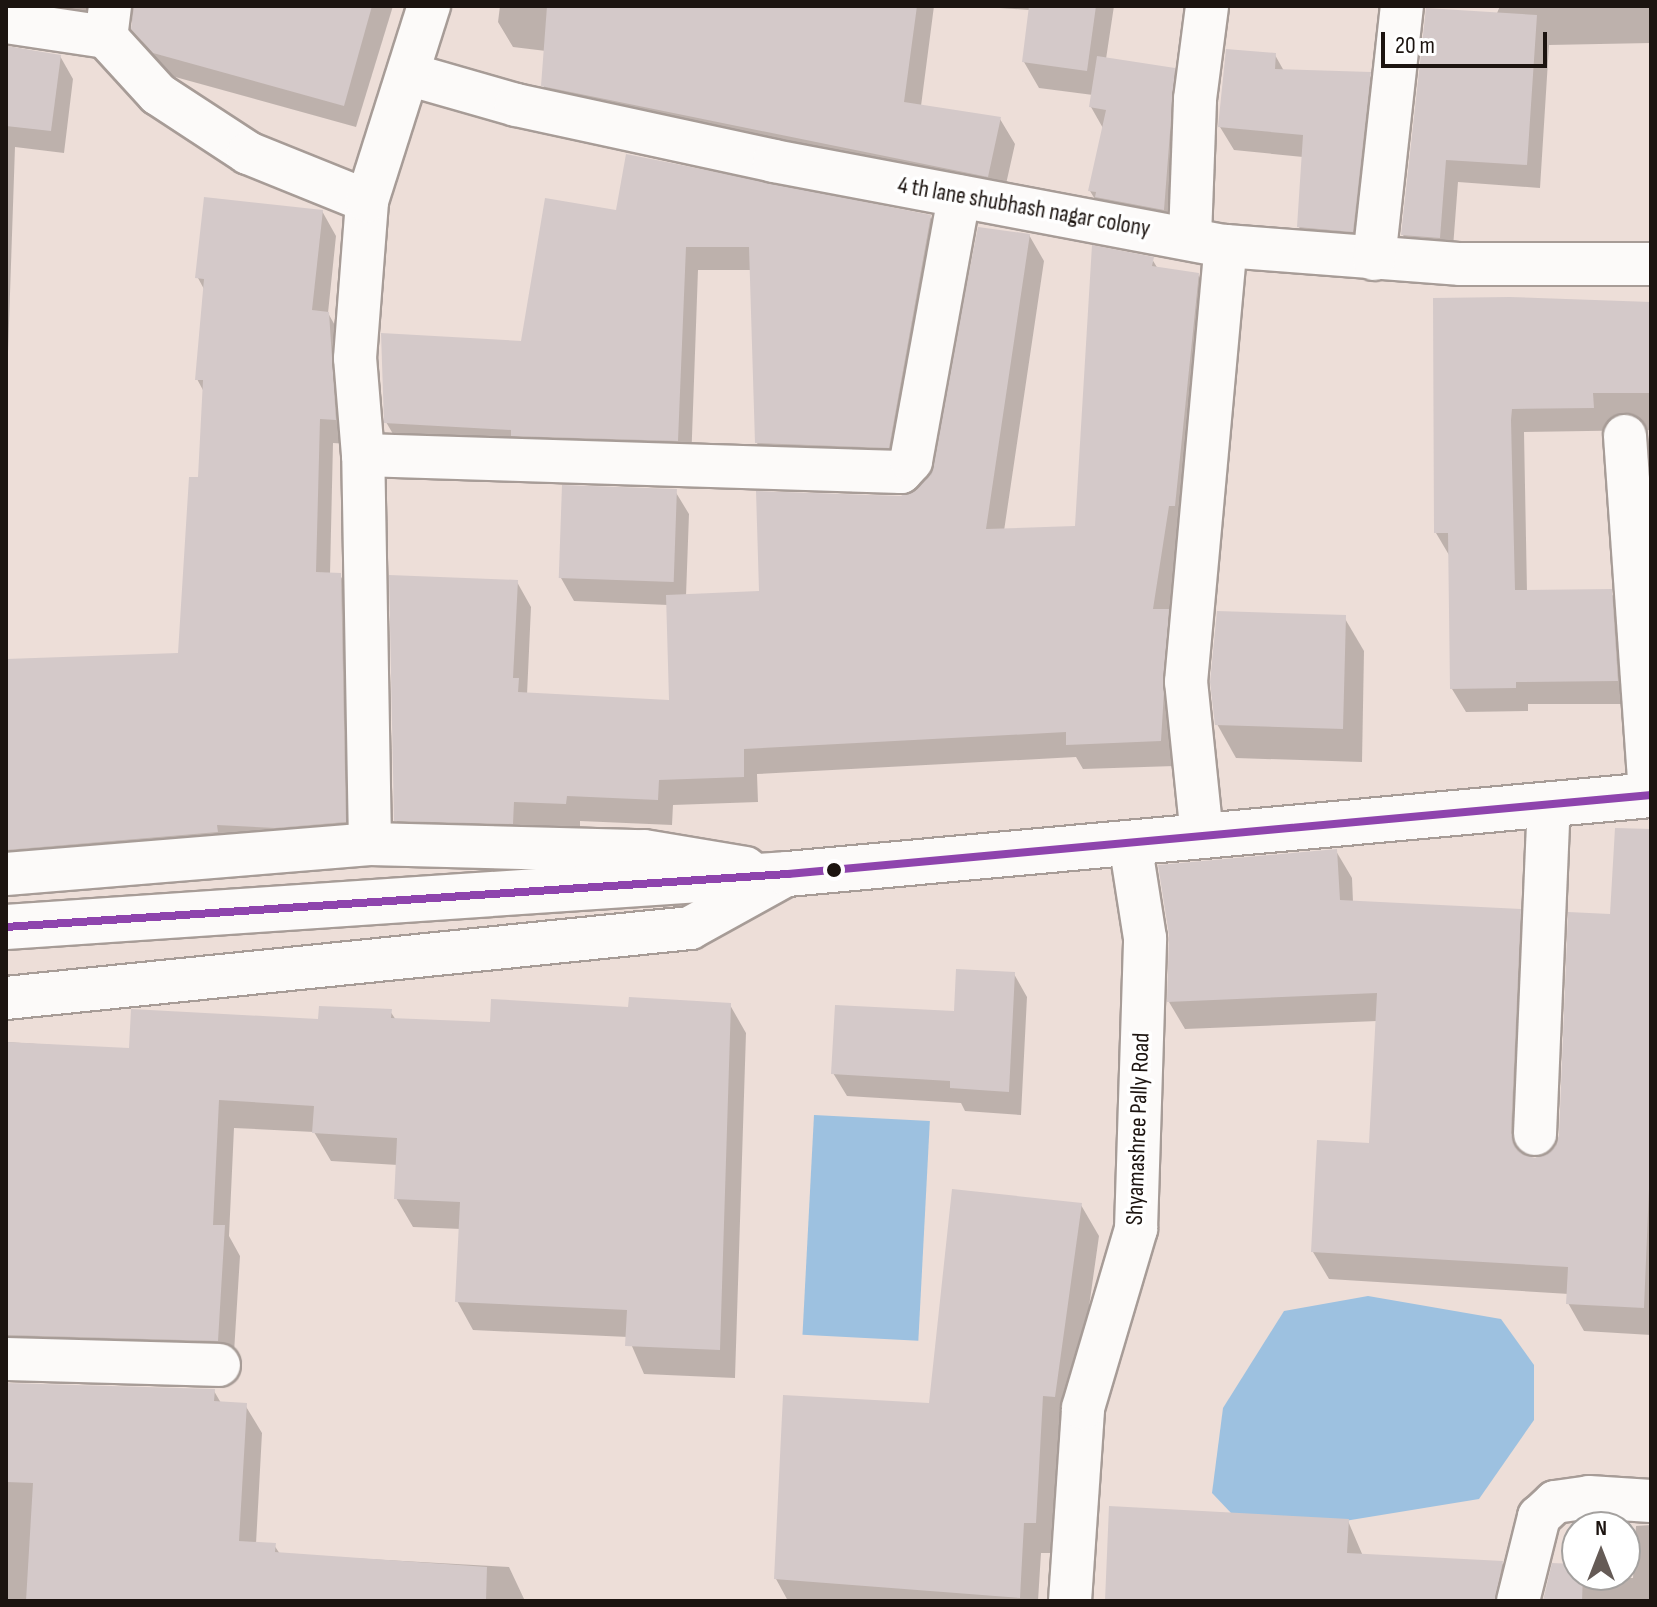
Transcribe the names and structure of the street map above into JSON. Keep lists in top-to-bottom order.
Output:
{
  "streets": {
    "street": ["4 th lane shubhash nagar colony", "Shyamashree Pally Road"]
  },
  "scale_bar": "20 m",
  "north": "top"
}
